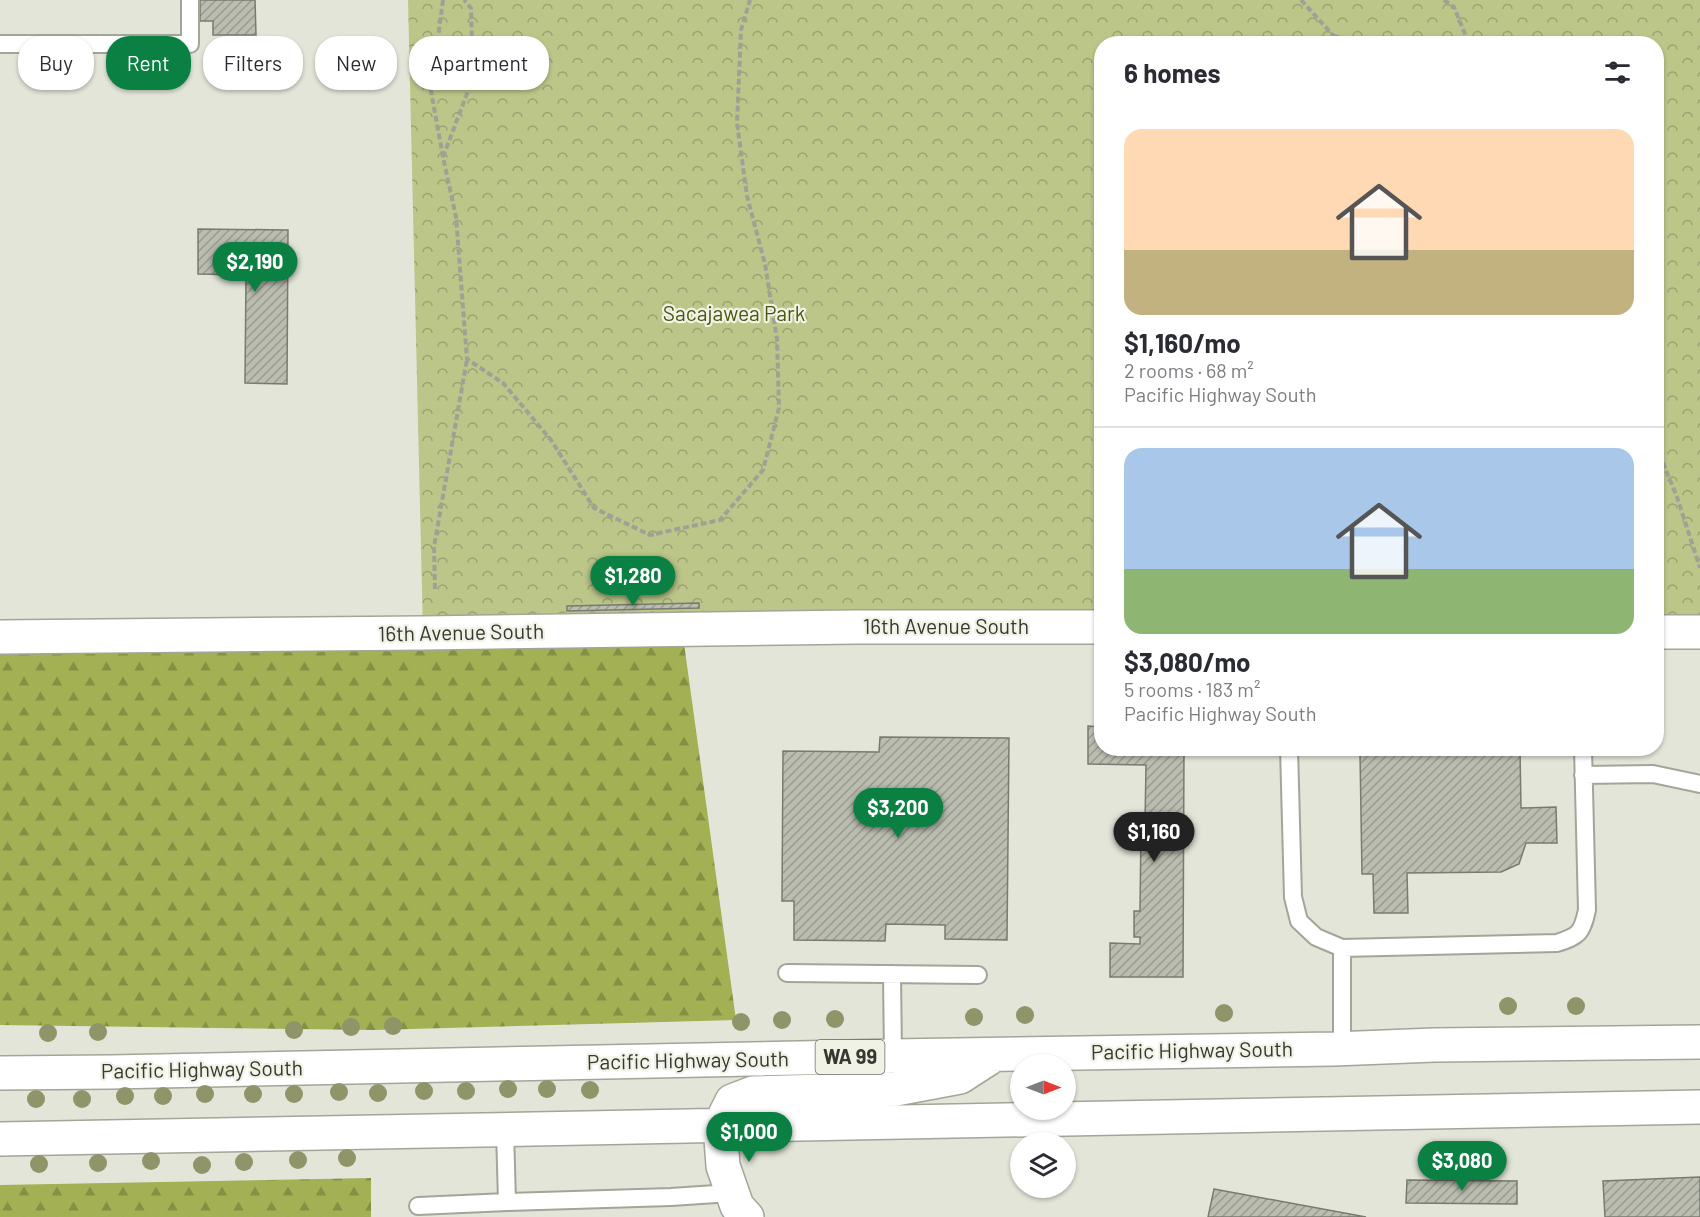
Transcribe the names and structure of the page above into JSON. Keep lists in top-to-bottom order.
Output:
{
  "streets": {
    "main road": ["16th Avenue South", "Pacific Highway South", "WA 99"]
  },
  "parks": ["Sacajawea Park"],
  "north": "right",
  "page": {
    "chip": [
      "Buy",
      "Rent",
      "Filters",
      "New",
      "Apartment"
    ],
    "heading": "6 homes",
    "list": [
      {
        "name": "$1,160/mo",
        "note": "2 rooms · 68 m² · Pacific Highway South"
      },
      {
        "name": "$3,080/mo",
        "note": "5 rooms · 183 m² · Pacific Highway South"
      }
    ],
    "price": [
      "$2,190",
      "$1,280",
      "$3,200",
      "$1,160",
      "$1,000",
      "$3,080"
    ]
  }
}
